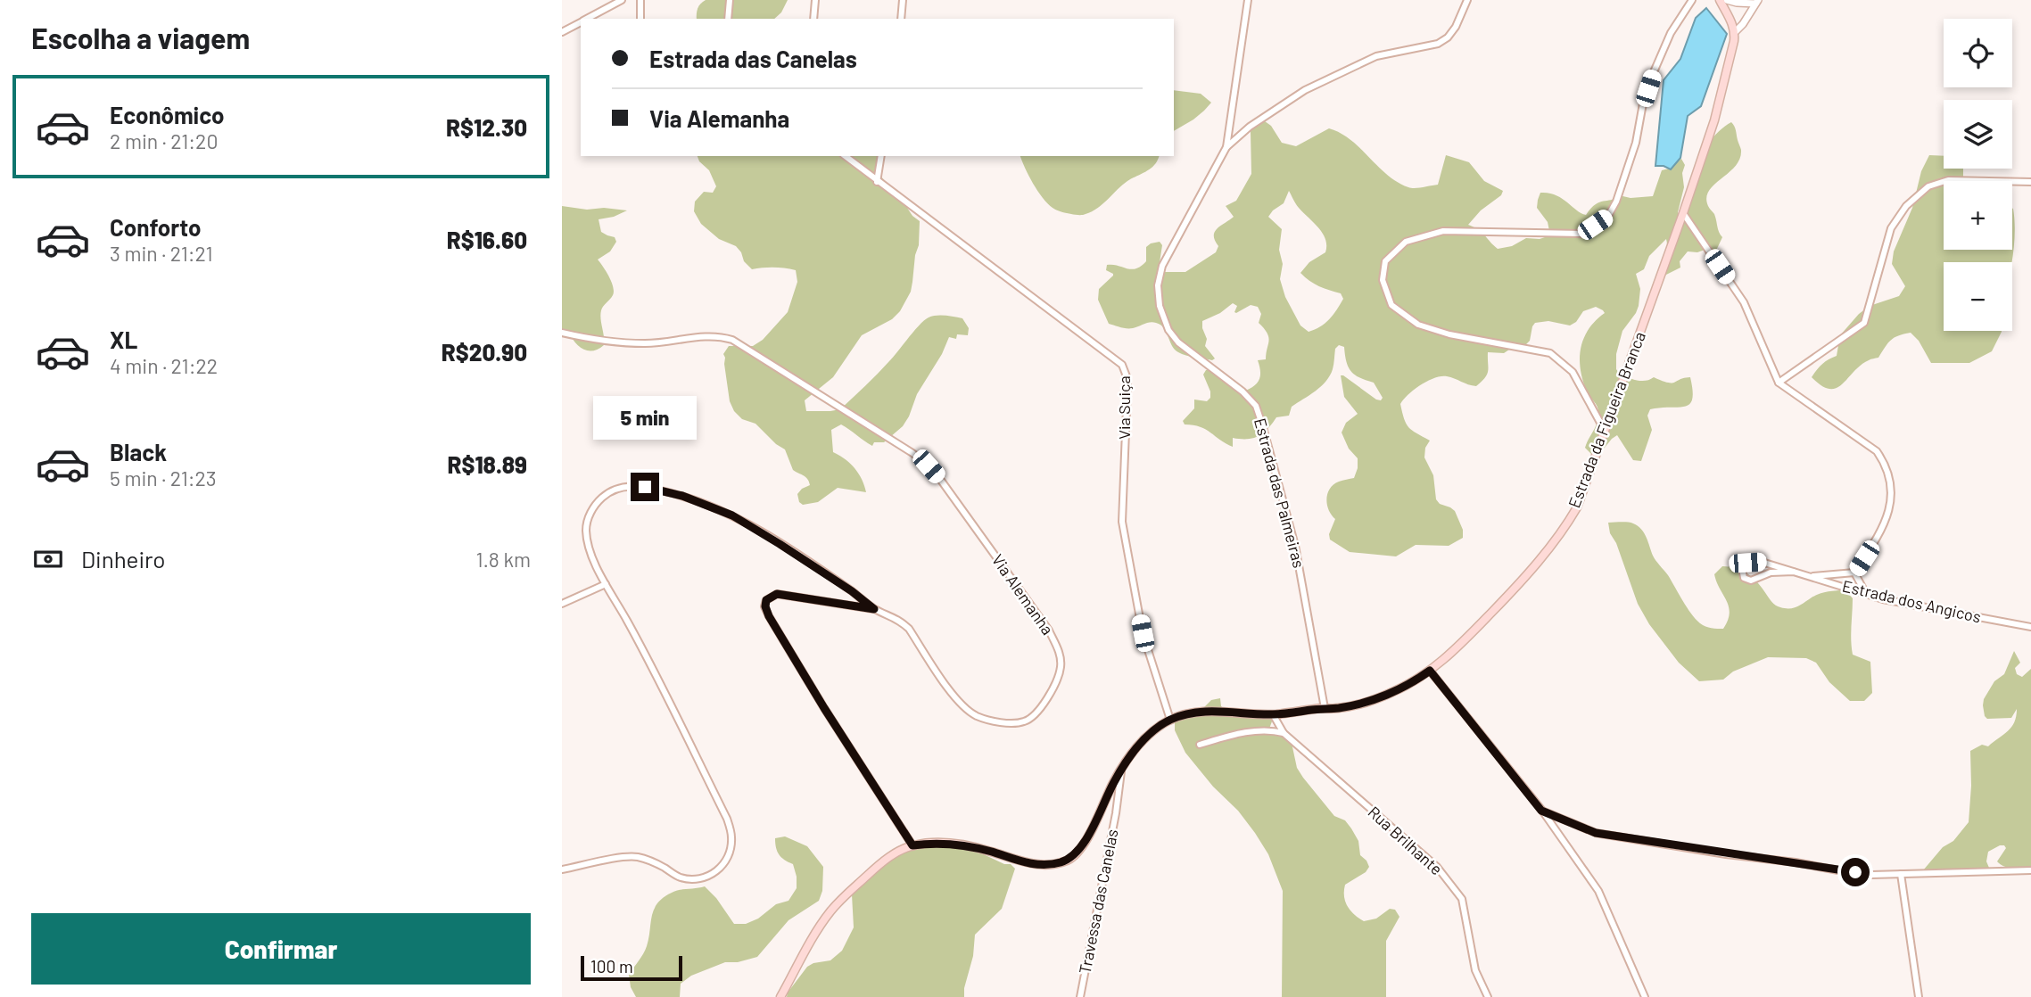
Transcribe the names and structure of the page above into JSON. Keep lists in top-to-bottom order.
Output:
{
  "streets": {
    "main road": ["Estrada da Figueira Branca"],
    "street": [
      "Via Suiça",
      "Estrada das Palmeiras",
      "Via Alemanha",
      "Estrada dos Angicos",
      "Rua Brilhante",
      "Travessa das Canelas"
    ]
  },
  "crossings": [
    ["Via Suiça", "Estrada da Figueira Branca"],
    ["Estrada da Figueira Branca", "Estrada das Palmeiras"],
    ["Estrada da Figueira Branca", "Rua Brilhante"],
    ["Estrada da Figueira Branca", "Travessa das Canelas"]
  ],
  "scale_bar": "100 m",
  "page": {
    "heading": "Escolha a viagem",
    "map_buttons": ["+", "−"],
    "banner": ["Estrada das Canelas", "Via Alemanha"],
    "list": [
      {
        "name": "Econômico",
        "note": "2 min · 21:20",
        "value": "R$12.30"
      },
      {
        "name": "Conforto",
        "note": "3 min · 21:21",
        "value": "R$16.60"
      },
      {
        "name": "XL",
        "note": "4 min · 21:22",
        "value": "R$20.90"
      },
      {
        "name": "Black",
        "note": "5 min · 21:23",
        "value": "R$18.89"
      }
    ],
    "bubble": "5 min",
    "pay": ["Dinheiro", "1.8 km"],
    "buttons": "Confirmar",
    "scale": "100 m"
  }
}
